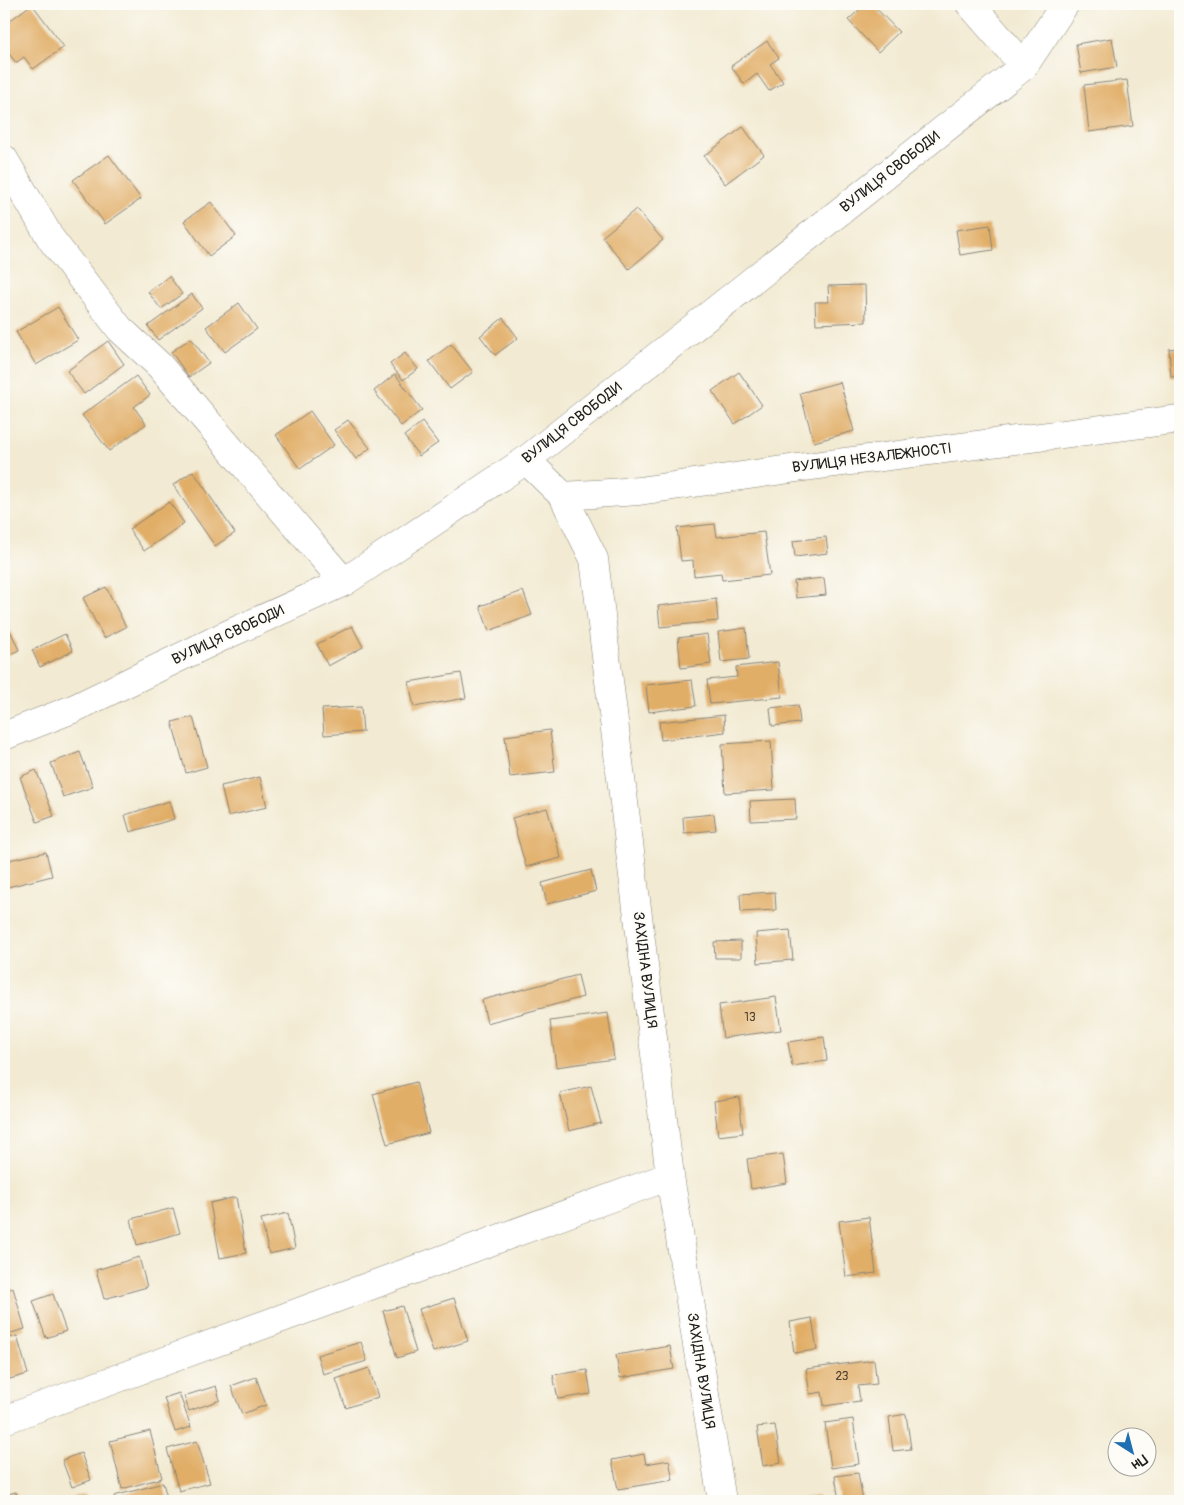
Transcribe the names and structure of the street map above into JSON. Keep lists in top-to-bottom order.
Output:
{
  "streets": {
    "street": ["ВУЛИЦЯ СВОБОДИ", "ВУЛИЦЯ НЕЗАЛЕЖНОСТІ", "ЗАХІДНА ВУЛИЦЯ"]
  },
  "crossings": [
    ["ВУЛИЦЯ СВОБОДИ", "ЗАХІДНА ВУЛИЦЯ"],
    ["ВУЛИЦЯ НЕЗАЛЕЖНОСТІ", "ЗАХІДНА ВУЛИЦЯ"]
  ],
  "house_numbers": ["13", "23"],
  "north": "bottom right"
}
